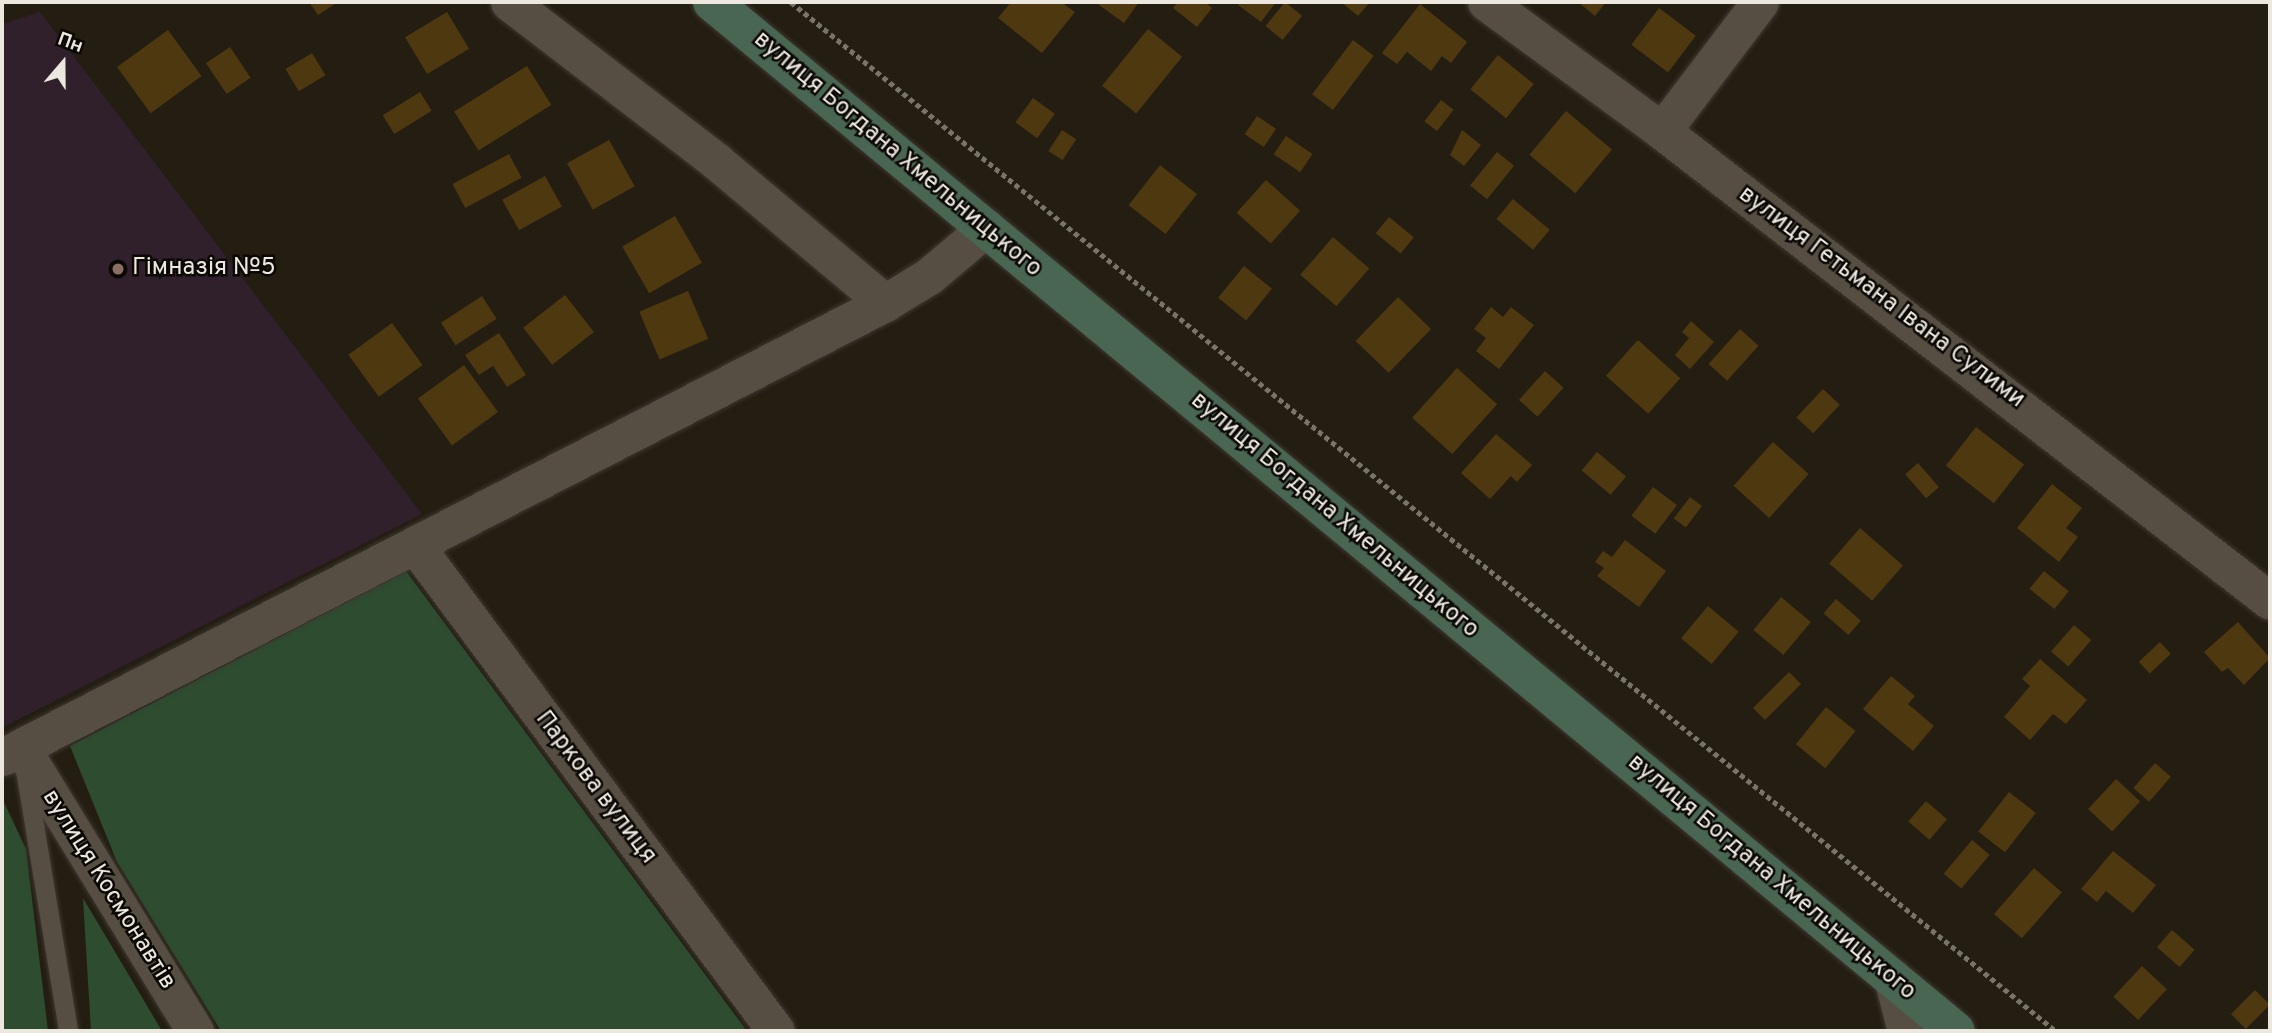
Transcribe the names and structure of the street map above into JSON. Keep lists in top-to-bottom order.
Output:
{
  "streets": {
    "main road": ["вулиця Богдана Хмельницького"],
    "street": ["вулиця Гетьмана Івана Сулими", "Паркова вулиця", "вулиця Космонавтів"]
  },
  "places": ["Гімназія №5"],
  "north": "top"
}
